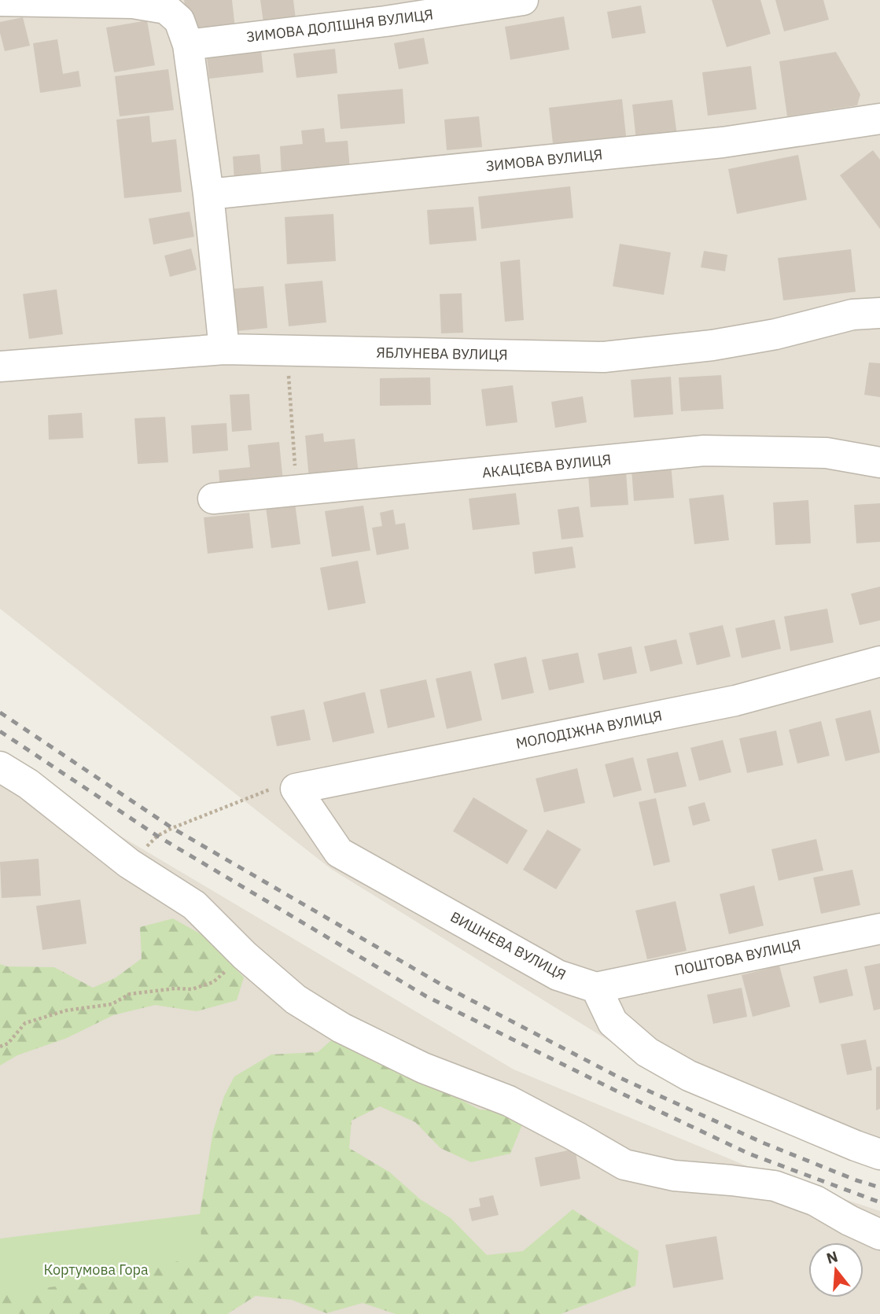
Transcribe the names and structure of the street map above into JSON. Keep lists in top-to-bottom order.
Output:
{
  "streets": {
    "street": [
      "ЗИМОВА ДОЛІШНЯ ВУЛИЦЯ",
      "ЗИМОВА ВУЛИЦЯ",
      "ЯБЛУНЕВА ВУЛИЦЯ",
      "АКАЦІЄВА ВУЛИЦЯ",
      "МОЛОДІЖНА ВУЛИЦЯ",
      "ВИШНЕВА ВУЛИЦЯ",
      "ПОШТОВА ВУЛИЦЯ"
    ]
  },
  "crossings": [
    ["МОЛОДІЖНА ВУЛИЦЯ", "ВИШНЕВА ВУЛИЦЯ"],
    ["ВИШНЕВА ВУЛИЦЯ", "ПОШТОВА ВУЛИЦЯ"]
  ],
  "parks": ["Кортумова Гора"],
  "north": "top"
}
